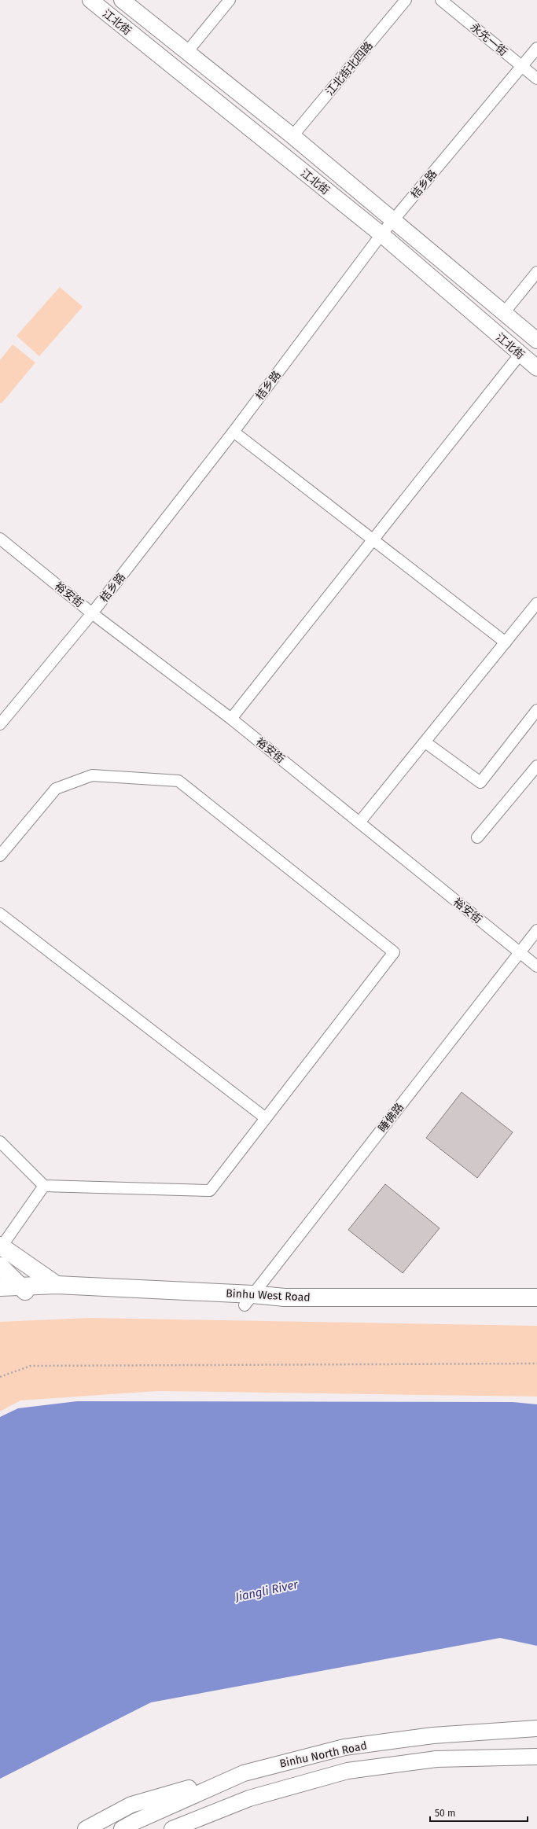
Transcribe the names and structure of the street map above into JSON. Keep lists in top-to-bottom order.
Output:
{
  "streets": {
    "main road": ["江北街", "Binhu West Road", "Binhu North Road"],
    "street": [
      "永先一街",
      "江北街北四路",
      "桔乡路",
      "裕安街",
      "睡佛路"
    ]
  },
  "crossings": [
    ["江北街", "江北街北四路"],
    ["江北街", "桔乡路"],
    ["永先一街", "桔乡路"],
    ["桔乡路", "裕安街"],
    ["裕安街", "睡佛路"],
    ["睡佛路", "Binhu West Road"]
  ],
  "water": ["Jiangli River"],
  "scale_bar": "50 m"
}
